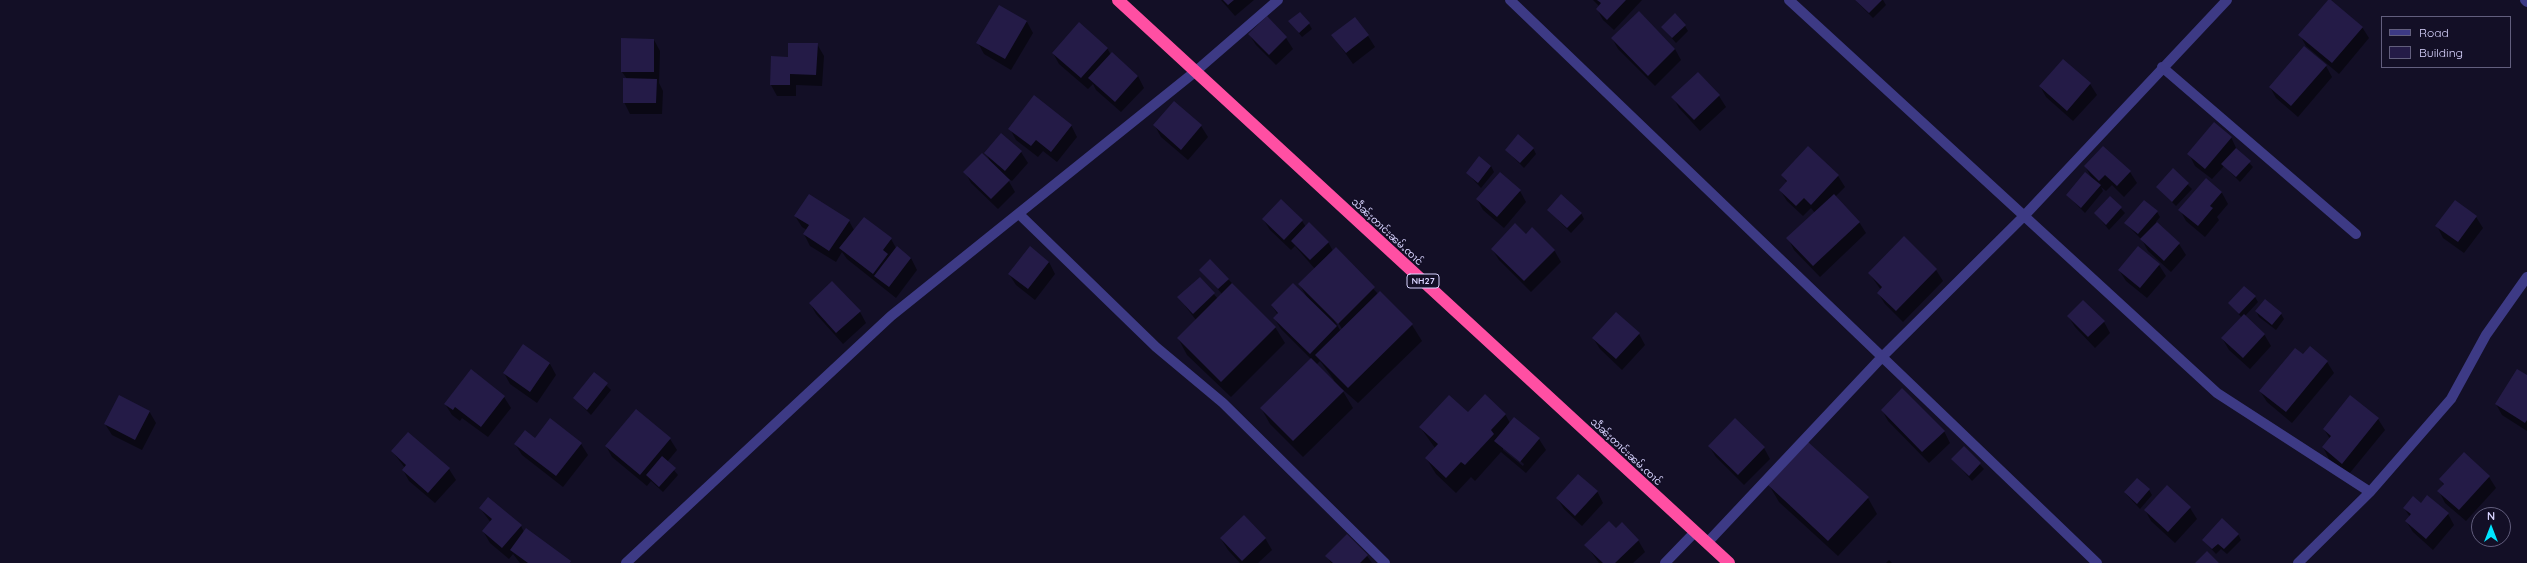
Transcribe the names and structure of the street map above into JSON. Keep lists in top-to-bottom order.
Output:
{
  "streets": {
    "highway": ["သဵၼ်ႈတၢင်းၼမ်ႉၸၢင်", "NH27"]
  },
  "legend": ["Road", "Building"],
  "north": "top"
}
